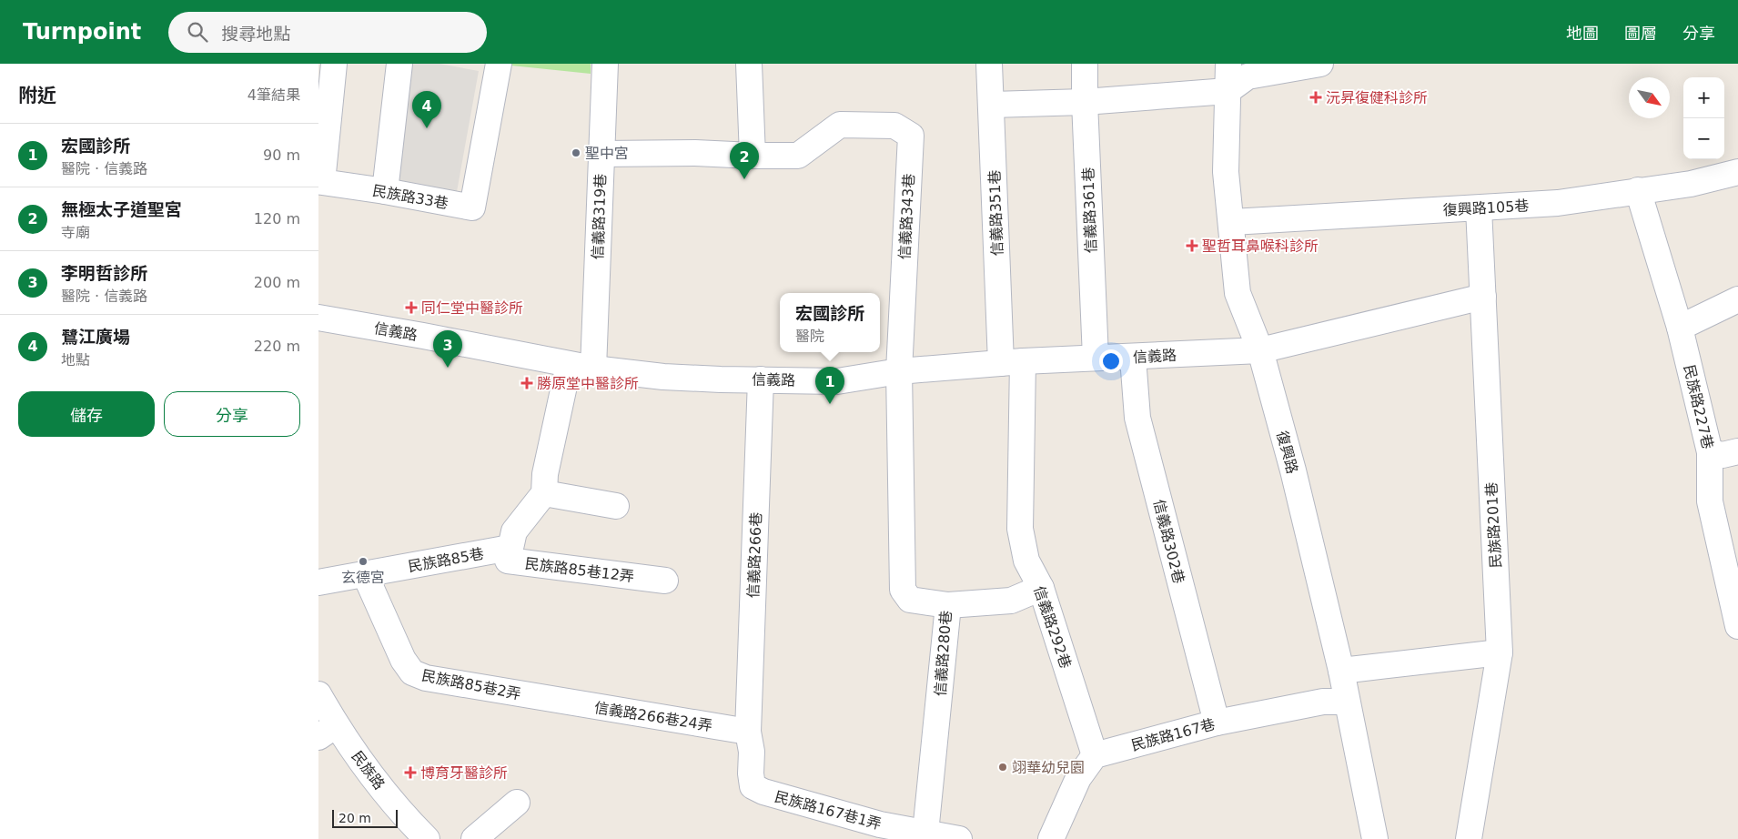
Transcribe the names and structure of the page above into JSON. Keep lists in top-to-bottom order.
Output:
{
  "streets": {
    "street": [
      "民族路33巷",
      "復興路105巷",
      "信義路361巷",
      "信義路351巷",
      "信義路319巷",
      "信義路343巷",
      "信義路",
      "民族路227巷",
      "復興路",
      "民族路201巷",
      "信義路302巷",
      "信義路266巷",
      "民族路85巷",
      "民族路85巷12弄",
      "信義路292巷",
      "信義路280巷",
      "民族路85巷2弄",
      "信義路266巷24弄",
      "民族路167巷",
      "民族路",
      "民族路167巷1弄"
    ]
  },
  "crossings": [
    ["復興路105巷", "民族路227巷"],
    ["復興路105巷", "復興路"],
    ["復興路105巷", "民族路201巷"],
    ["信義路361巷", "信義路"],
    ["信義路351巷", "信義路"],
    ["信義路351巷", "信義路292巷"],
    ["信義路319巷", "信義路"],
    ["信義路343巷", "信義路"],
    ["信義路343巷", "信義路280巷"],
    ["信義路", "復興路"],
    ["信義路", "民族路201巷"],
    ["信義路", "信義路302巷"],
    ["信義路", "信義路266巷"],
    ["信義路", "信義路292巷"],
    ["信義路", "信義路280巷"],
    ["復興路", "民族路167巷"],
    ["信義路302巷", "民族路167巷"],
    ["信義路266巷", "信義路266巷24弄"],
    ["信義路266巷", "民族路167巷1弄"],
    ["民族路85巷", "民族路85巷12弄"],
    ["民族路85巷", "民族路85巷2弄"],
    ["信義路292巷", "民族路167巷"],
    ["信義路280巷", "民族路167巷1弄"],
    ["民族路85巷2弄", "信義路266巷24弄"],
    ["信義路266巷24弄", "民族路167巷1弄"]
  ],
  "places": {
    "health": [
      "沅昇復健科診所",
      "聖哲耳鼻喉科診所",
      "同仁堂中醫診所",
      "勝原堂中醫診所",
      "博育牙醫診所"
    ],
    "other": ["聖中宮", "玄德宮", "翊華幼兒園"]
  },
  "scale_bar": "20 m",
  "north": "bottom right",
  "page": {
    "header": "Turnpoint",
    "search": "搜尋地點",
    "nav": ["地圖", "圖層", "分享"],
    "heading": ["附近", "4筆結果"],
    "map_buttons": ["+", "−"],
    "pins": [
      "4",
      "2",
      "3",
      "1"
    ],
    "list": [
      {
        "mark": "1",
        "name": "宏國診所",
        "note": "醫院 · 信義路",
        "value": "90 m"
      },
      {
        "mark": "2",
        "name": "無極太子道聖宮",
        "note": "寺廟",
        "value": "120 m"
      },
      {
        "mark": "3",
        "name": "李明哲診所",
        "note": "醫院 · 信義路",
        "value": "200 m"
      },
      {
        "mark": "4",
        "name": "鷺江廣場",
        "note": "地點",
        "value": "220 m"
      }
    ],
    "popup": ["宏國診所", "醫院"],
    "buttons": ["儲存", "分享"],
    "scale": "20 m"
  }
}
